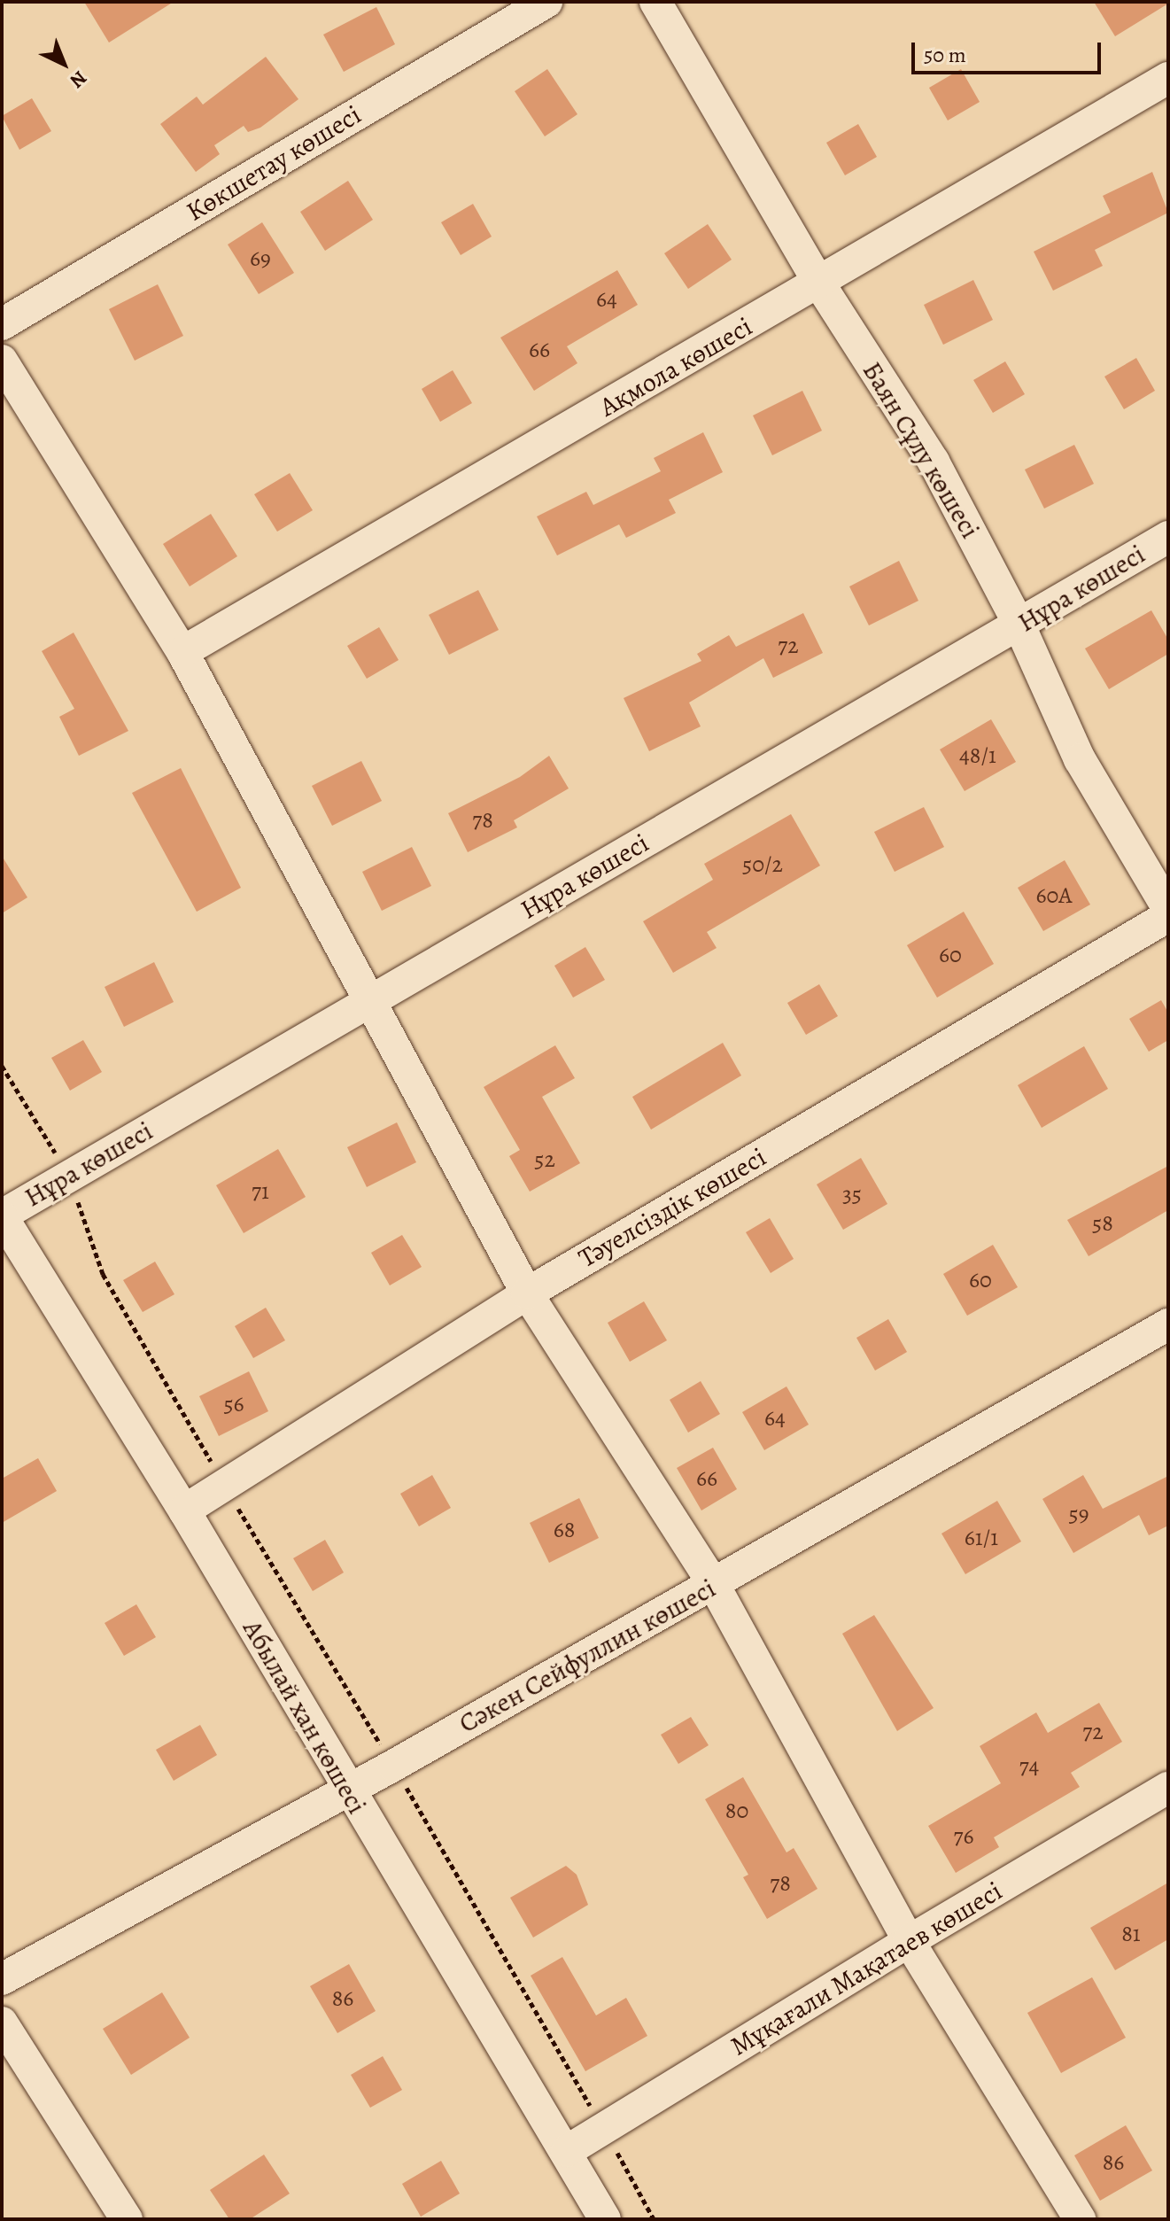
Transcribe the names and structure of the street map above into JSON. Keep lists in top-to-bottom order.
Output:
{
  "streets": {
    "street": [
      "Көкшетау көшесі",
      "Ақмола көшесі",
      "Баян Сұлу көшесі",
      "Нұра көшесі",
      "Тәуелсіздік көшесі",
      "Сәкен Сейфуллин көшесі",
      "Абылай хан көшесі",
      "Мұқағали Мақатаев көшесі"
    ]
  },
  "crossings": [
    ["Ақмола көшесі", "Баян Сұлу көшесі"],
    ["Баян Сұлу көшесі", "Нұра көшесі"],
    ["Нұра көшесі", "Абылай хан көшесі"],
    ["Тәуелсіздік көшесі", "Абылай хан көшесі"],
    ["Сәкен Сейфуллин көшесі", "Абылай хан көшесі"],
    ["Абылай хан көшесі", "Мұқағали Мақатаев көшесі"]
  ],
  "house_numbers": [
    "69",
    "64",
    "66",
    "72",
    "48/1",
    "78",
    "50/2",
    "60А",
    "60",
    "52",
    "71",
    "35",
    "58",
    "60",
    "56",
    "64",
    "66",
    "59",
    "68",
    "61/1",
    "72",
    "74",
    "80",
    "76",
    "78",
    "81",
    "86",
    "86"
  ],
  "scale_bar": "50 m",
  "north": "bottom right"
}
